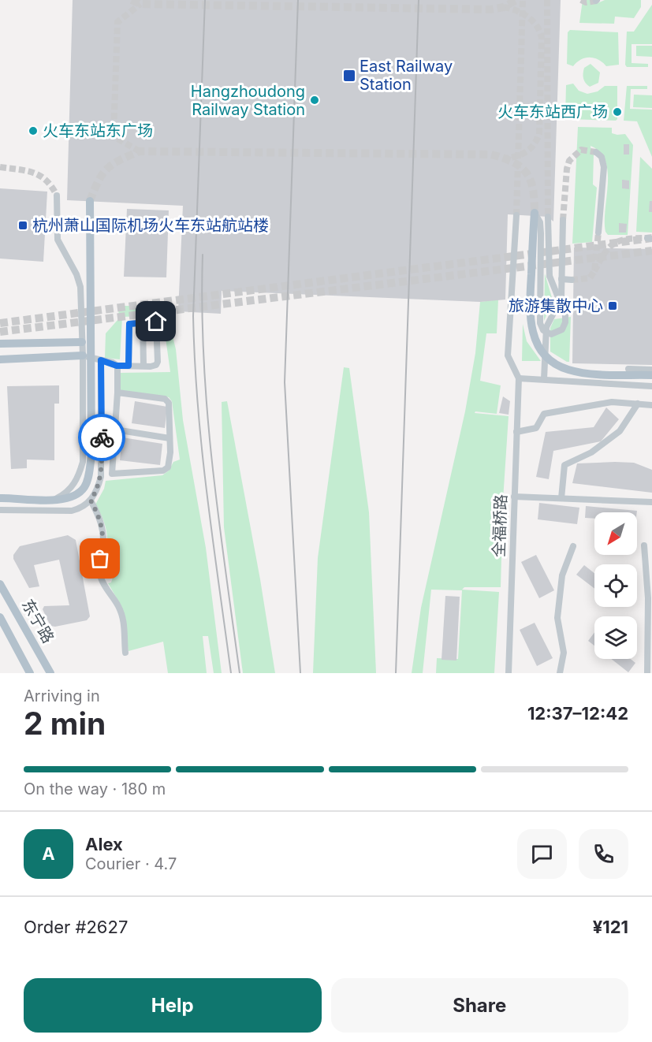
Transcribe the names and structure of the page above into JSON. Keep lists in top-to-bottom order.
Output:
{
  "streets": {
    "main road": ["东宁路"],
    "street": ["全福桥路"]
  },
  "places": {
    "transit": ["East Railway Station", "杭州萧山国际机场火车东站航站楼", "旅游集散中心"],
    "other": ["Hangzhoudong Railway Station", "火车东站西广场", "火车东站东广场"]
  },
  "north": "bottom left",
  "page": {
    "heading": ["2 min", "Arriving in", "12:37–12:42"],
    "panel": [
      "Alex",
      "Courier · 4.7",
      "Order #2627",
      "¥121"
    ],
    "bar": "On the way · 180 m",
    "round": "A",
    "buttons": ["Help", "Share"]
  }
}
